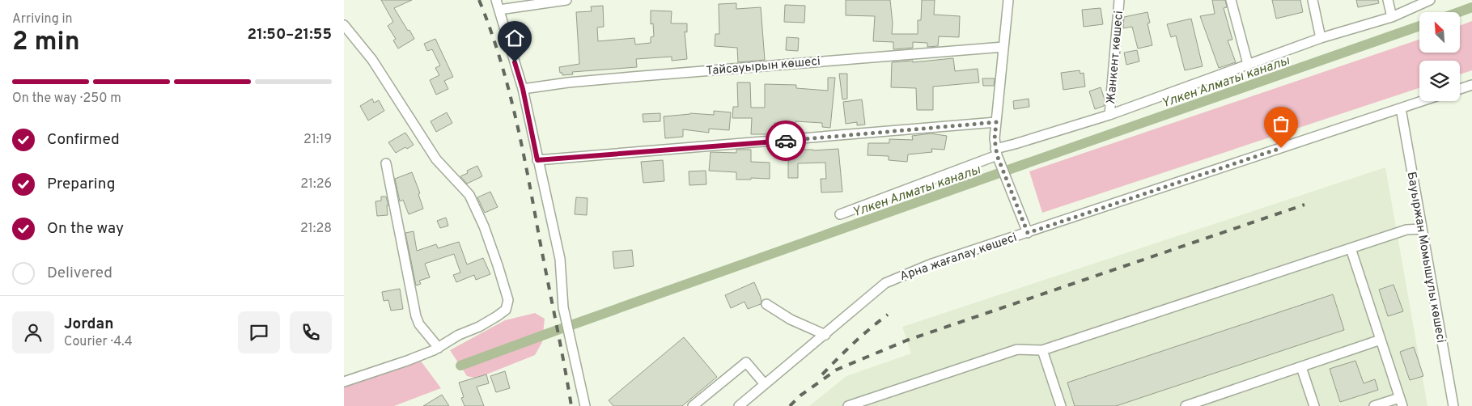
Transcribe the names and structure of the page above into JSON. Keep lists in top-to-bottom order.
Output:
{
  "streets": {
    "street": [
      "Жанкент көшесі",
      "Тайсауырын көшесі",
      "Арна жағалау көшесі",
      "Бауыржан Момышұлы көшесі"
    ]
  },
  "crossings": [
    ["Арна жағалау көшесі", "Бауыржан Момышұлы көшесі"]
  ],
  "water": ["Үлкен Алматы каналы"],
  "north": "top left",
  "page": {
    "heading": ["2 min", "Arriving in", "21:50–21:55"],
    "panel": ["Jordan", "Courier · 4.4"],
    "bar": "On the way · 250 m",
    "list": [
      ["Confirmed", "21:19"],
      ["Preparing", "21:26"],
      ["On the way", "21:28"],
      "Delivered"
    ]
  }
}
